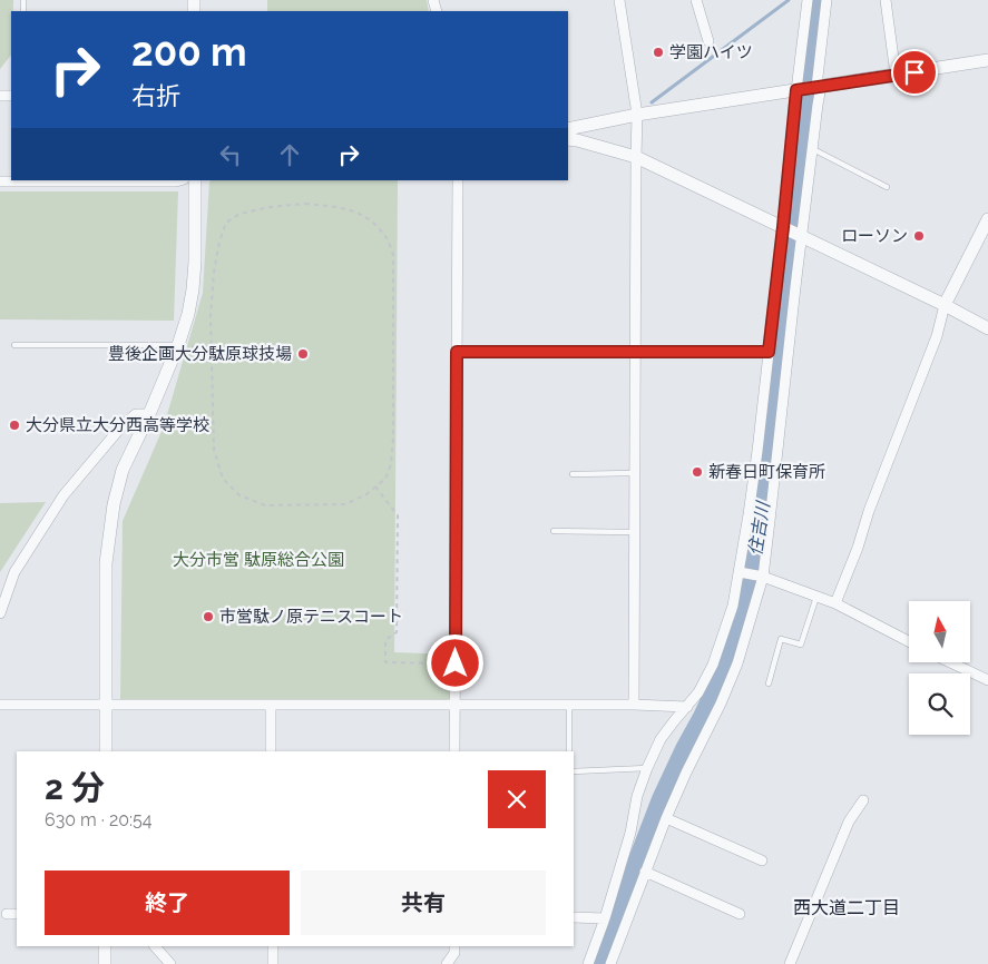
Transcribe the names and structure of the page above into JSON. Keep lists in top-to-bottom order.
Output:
{
  "districts": ["西大道二丁目"],
  "water": ["住吉川"],
  "parks": ["大分市営 駄原総合公園"],
  "places": [
    "学園ハイツ",
    "ローソン",
    "豊後企画大分駄原球技場",
    "大分県立大分西高等学校",
    "新春日町保育所",
    "市営駄ノ原テニスコート"
  ],
  "north": "top",
  "page": {
    "turn": ["200 m", "右折"],
    "heading": ["2 分", "630 m · 20:54"],
    "buttons": ["終了", "共有"]
  }
}
